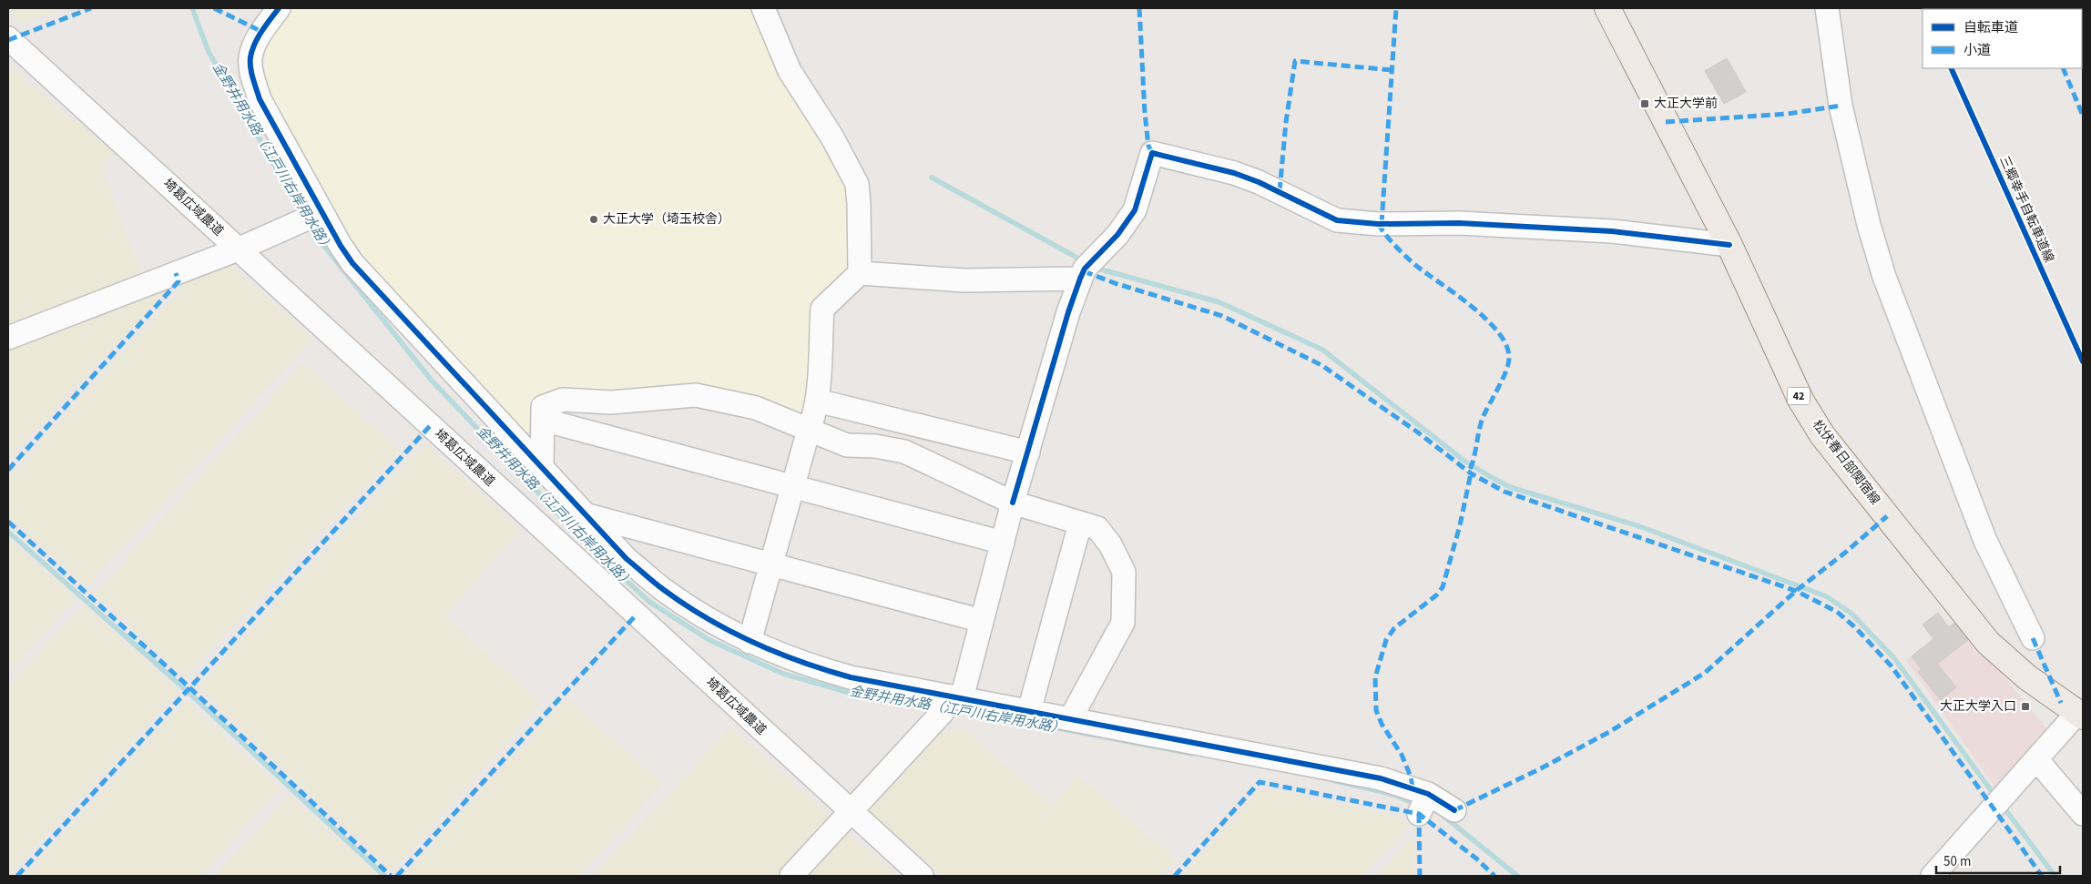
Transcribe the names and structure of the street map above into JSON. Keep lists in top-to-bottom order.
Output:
{
  "streets": {
    "main road": ["42", "松伏春日部関宿線"],
    "street": ["埼葛広域農道"],
    "cycle path": ["三郷幸手自転車道線"]
  },
  "water": ["金野井用水路（江戸川右岸用水路）"],
  "places": {
    "transit": ["大正大学前", "大正大学入口"],
    "other": ["大正大学（埼玉校舎）"]
  },
  "legend": ["自転車道", "小道"],
  "scale_bar": "50 m"
}
